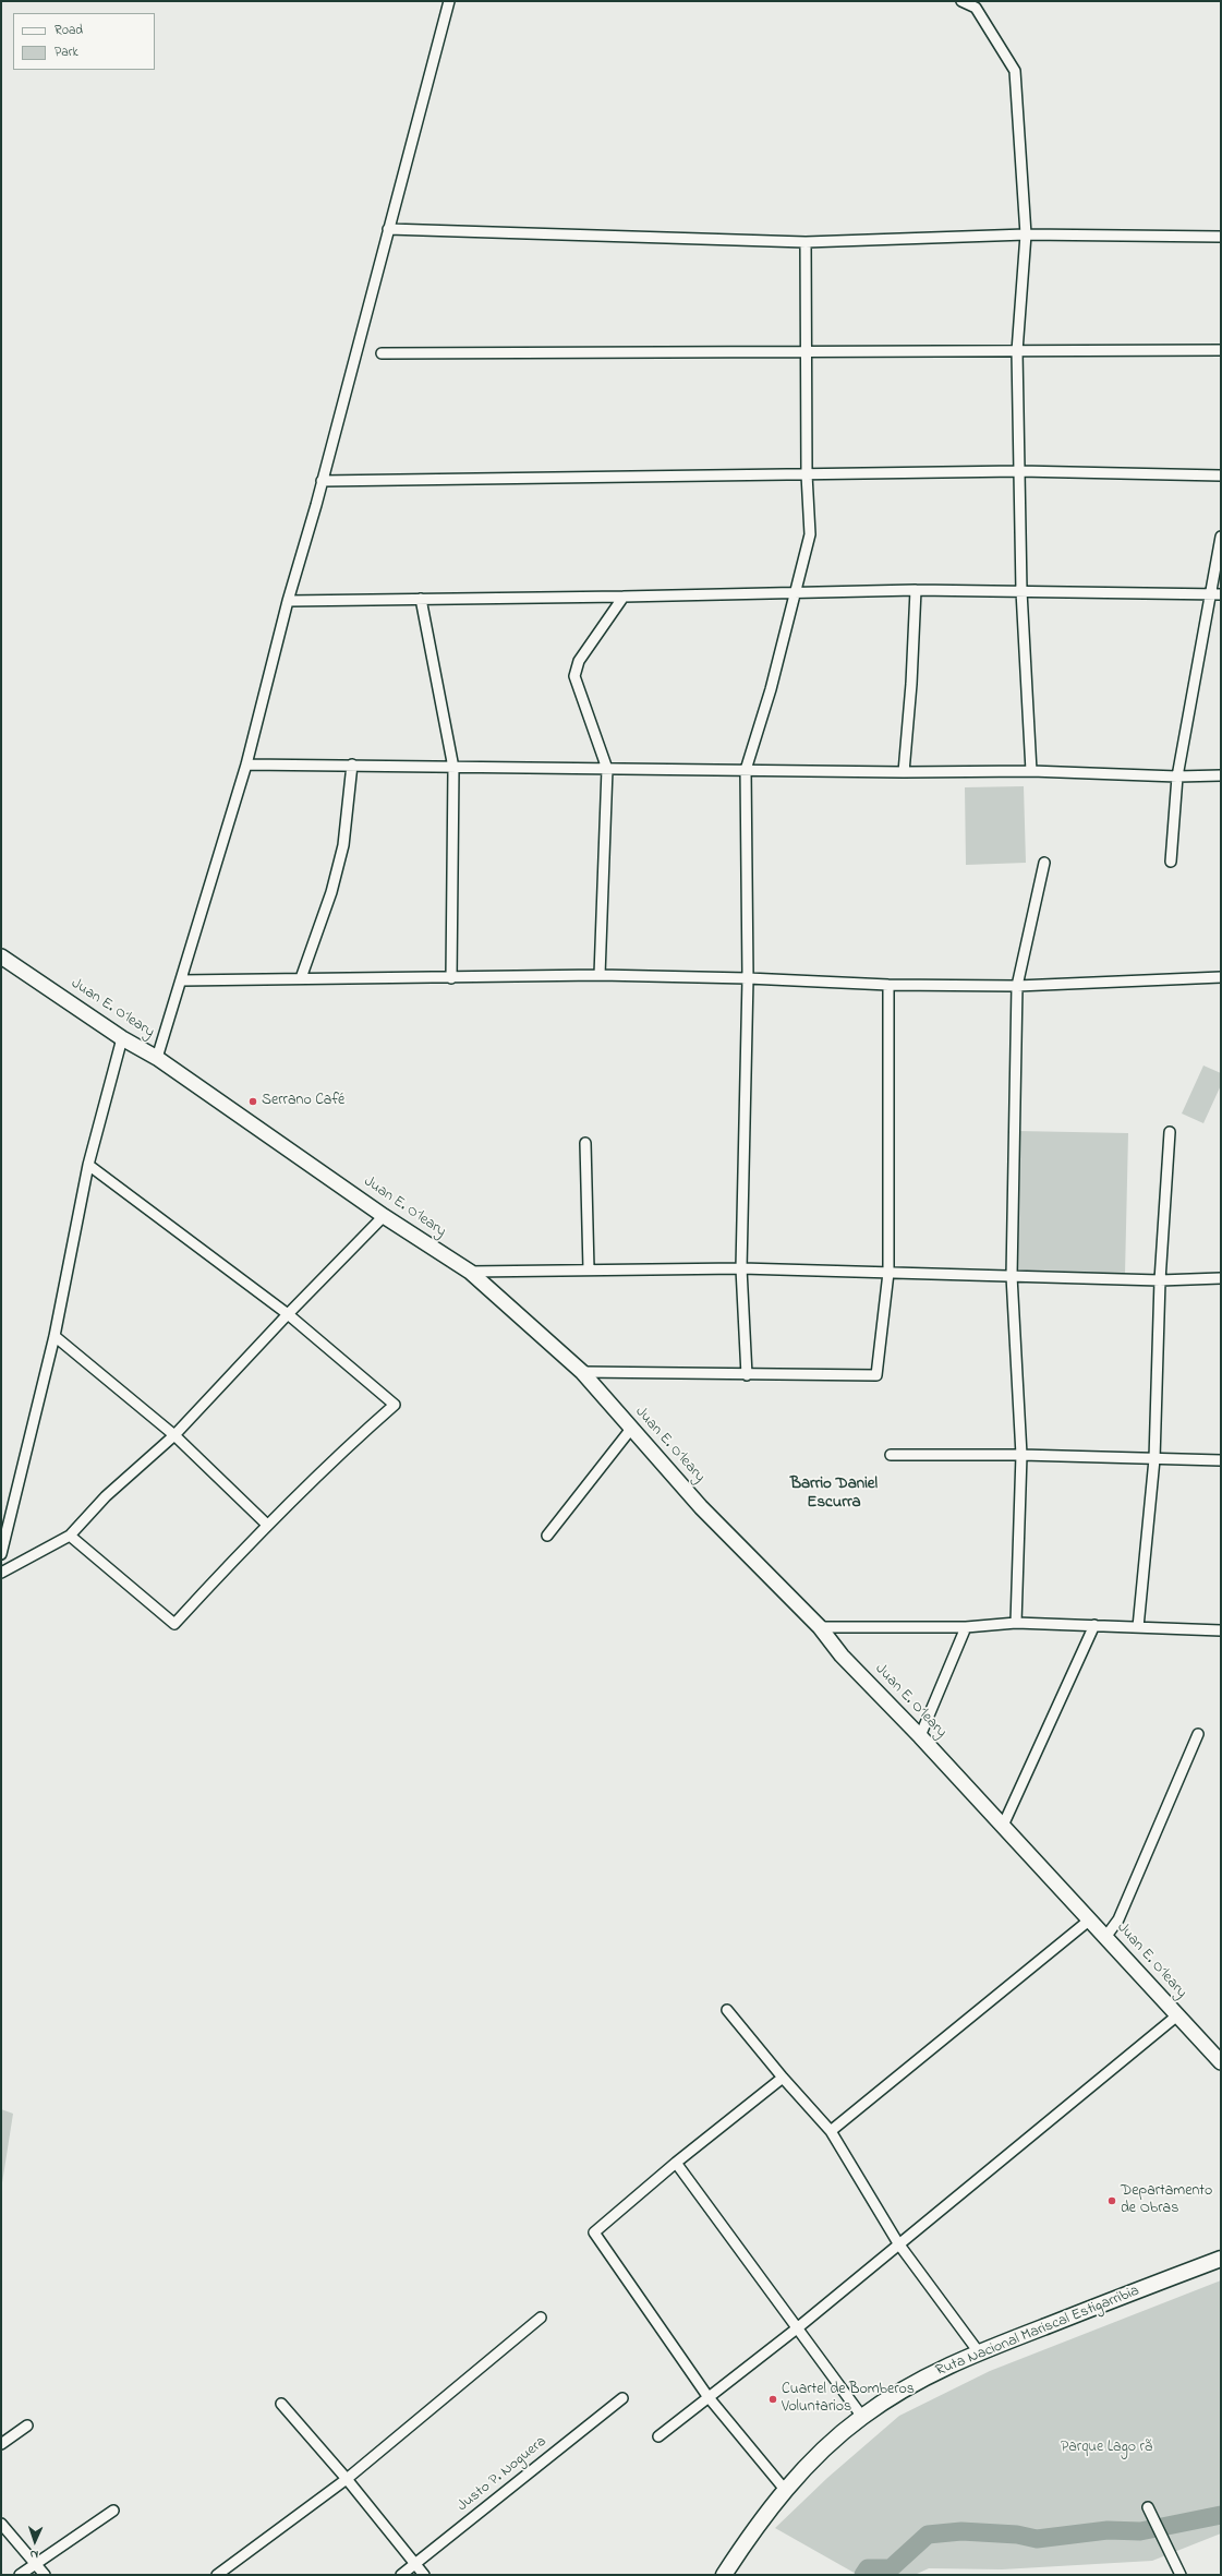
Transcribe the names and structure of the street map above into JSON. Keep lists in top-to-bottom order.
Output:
{
  "streets": {
    "main road": ["Ruta Nacional Mariscal Estigarribia"],
    "street": ["Juan E. O´leary", "Justo P. Noguera"]
  },
  "districts": ["Barrio Daniel Escurra"],
  "parks": ["Parque Lago rã"],
  "places": ["Serrano Café", "Departamento de Obras", "Cuartel de Bomberos Voluntarios"],
  "legend": ["Road", "Park"],
  "north": "bottom"
}
